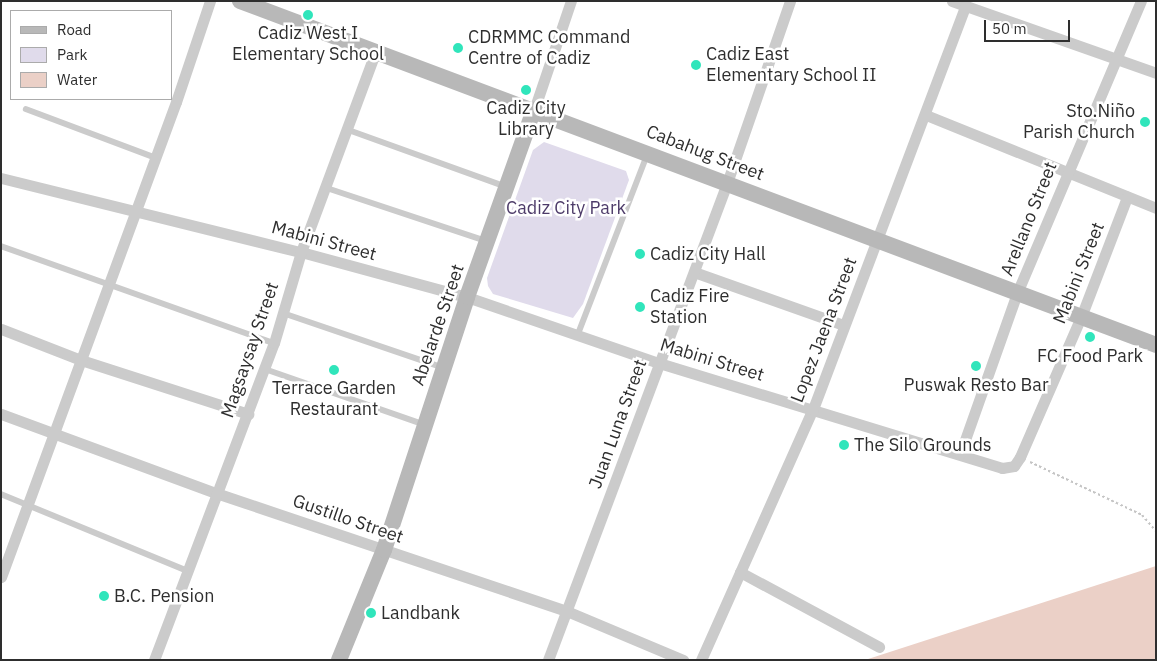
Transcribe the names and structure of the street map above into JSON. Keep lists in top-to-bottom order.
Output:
{
  "streets": {
    "street": [
      "Cabahug Street",
      "Arellano Street",
      "Mabini Street",
      "Abelarde Street",
      "Lopez Jaena Street",
      "Magsaysay Street",
      "Juan Luna Street",
      "Gustillo Street"
    ]
  },
  "crossings": [
    ["Cabahug Street", "Arellano Street"],
    ["Cabahug Street", "Mabini Street"],
    ["Cabahug Street", "Abelarde Street"],
    ["Cabahug Street", "Lopez Jaena Street"],
    ["Cabahug Street", "Magsaysay Street"],
    ["Cabahug Street", "Juan Luna Street"],
    ["Arellano Street", "Mabini Street"],
    ["Mabini Street", "Abelarde Street"],
    ["Mabini Street", "Lopez Jaena Street"],
    ["Mabini Street", "Magsaysay Street"],
    ["Mabini Street", "Juan Luna Street"],
    ["Abelarde Street", "Gustillo Street"],
    ["Magsaysay Street", "Gustillo Street"],
    ["Juan Luna Street", "Gustillo Street"]
  ],
  "parks": ["Cadiz City Park"],
  "places": [
    "Cadiz West I Elementary School",
    "CDRMMC Command Centre of Cadiz",
    "Cadiz East Elementary School II",
    "Cadiz City Library",
    "Sto.Niño Parish Church",
    "Cadiz City Hall",
    "Cadiz Fire Station",
    "FC Food Park",
    "Puswak Resto Bar",
    "Terrace Garden Restaurant",
    "The Silo Grounds",
    "B.C. Pension",
    "Landbank"
  ],
  "legend": ["Road", "Park", "Water"],
  "scale_bar": "50 m"
}
